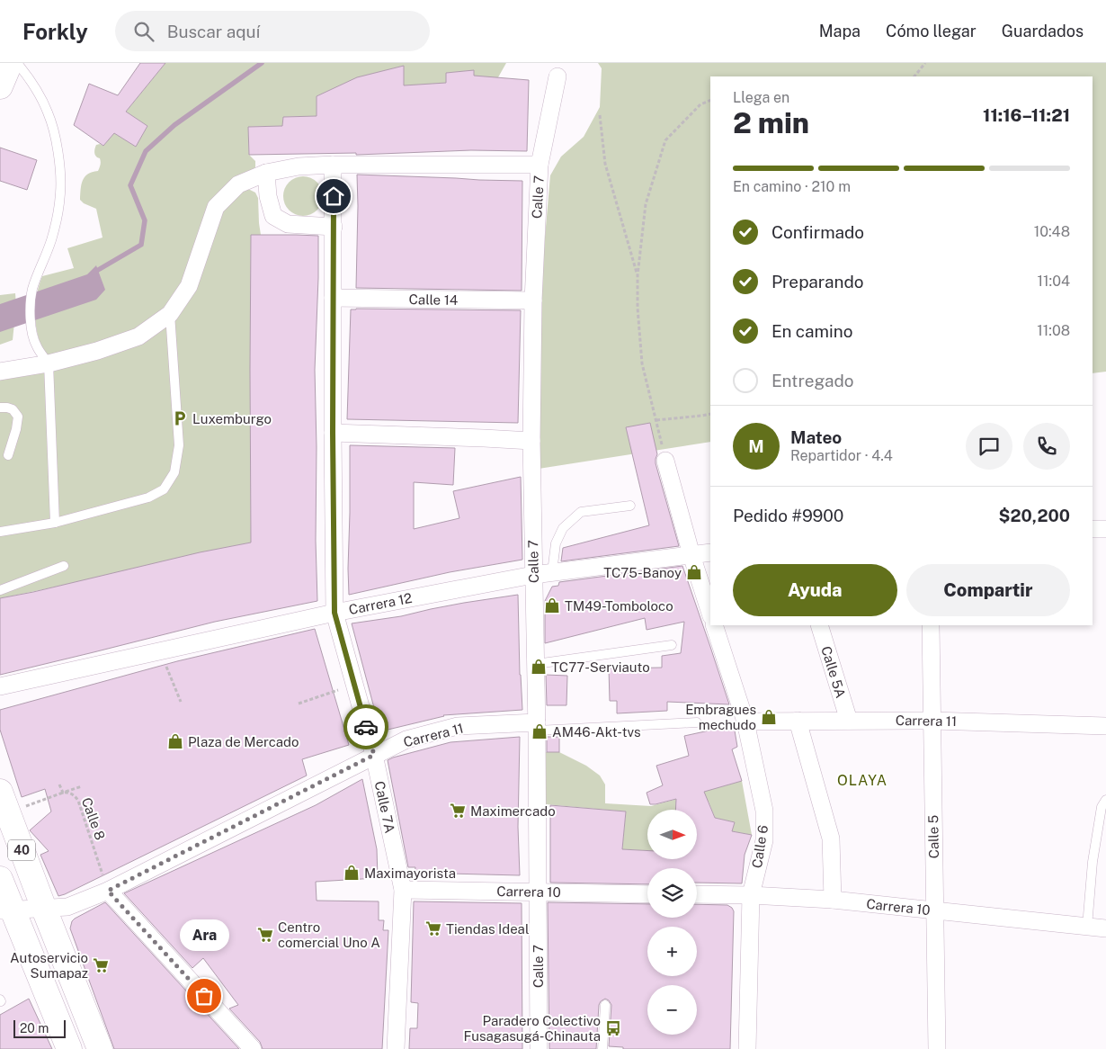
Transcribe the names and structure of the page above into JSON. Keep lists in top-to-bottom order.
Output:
{
  "streets": {
    "main road": ["40"],
    "street": [
      "Calle 7",
      "Calle 14",
      "Carrera 12",
      "Calle 5A",
      "Carrera 11",
      "Calle 7A",
      "Calle 5",
      "Calle 6",
      "Carrera 10"
    ],
    "path": ["Calle 8"]
  },
  "crossings": [
    ["Calle 7", "Calle 14"],
    ["Calle 7", "Carrera 12"],
    ["Calle 7", "Carrera 11"],
    ["Calle 7", "Carrera 10"],
    ["Calle 14", "Calle 7A"],
    ["Carrera 12", "Calle 7A"],
    ["Calle 5A", "Carrera 11"],
    ["Carrera 11", "Calle 7A"],
    ["Carrera 11", "Calle 8"],
    ["Carrera 11", "Calle 5"],
    ["Carrera 11", "Calle 6"],
    ["Carrera 11", "40"],
    ["Calle 7A", "Carrera 10"],
    ["Calle 8", "40"],
    ["Calle 5", "Carrera 10"],
    ["Calle 6", "Carrera 10"]
  ],
  "districts": ["OLAYA"],
  "places": {
    "parking": ["Luxemburgo"],
    "shop": [
      "TC75-Banoy",
      "TM49-Tomboloco",
      "TC77-Serviauto",
      "Embragues mechudo",
      "AM46-Akt-tvs",
      "Plaza de Mercado",
      "Maximayorista"
    ],
    "supermarket": [
      "Maximercado",
      "Tiendas Ideal",
      "Centro comercial Uno A",
      "Autoservicio Sumapaz"
    ],
    "other": ["Ara"],
    "bus stop": ["Paradero Colectivo Fusagasugá-Chinauta"]
  },
  "scale_bar": "20 m",
  "north": "right",
  "page": {
    "header": "Forkly",
    "search": "Buscar aquí",
    "nav": ["Mapa", "Cómo llegar", "Guardados"],
    "heading": ["2 min", "Llega en", "11:16–11:21"],
    "panel": [
      "Mateo",
      "Repartidor · 4.4",
      "Pedido #9900",
      "$20,200"
    ],
    "bar": "En camino · 210 m",
    "list": [
      ["Confirmado", "10:48"],
      ["Preparando", "11:04"],
      ["En camino", "11:08"],
      "Entregado"
    ],
    "round": "M",
    "buttons": ["Ayuda", "Compartir"],
    "map_buttons": ["+", "−"],
    "bubble": "Ara",
    "scale": "20 m"
  }
}
